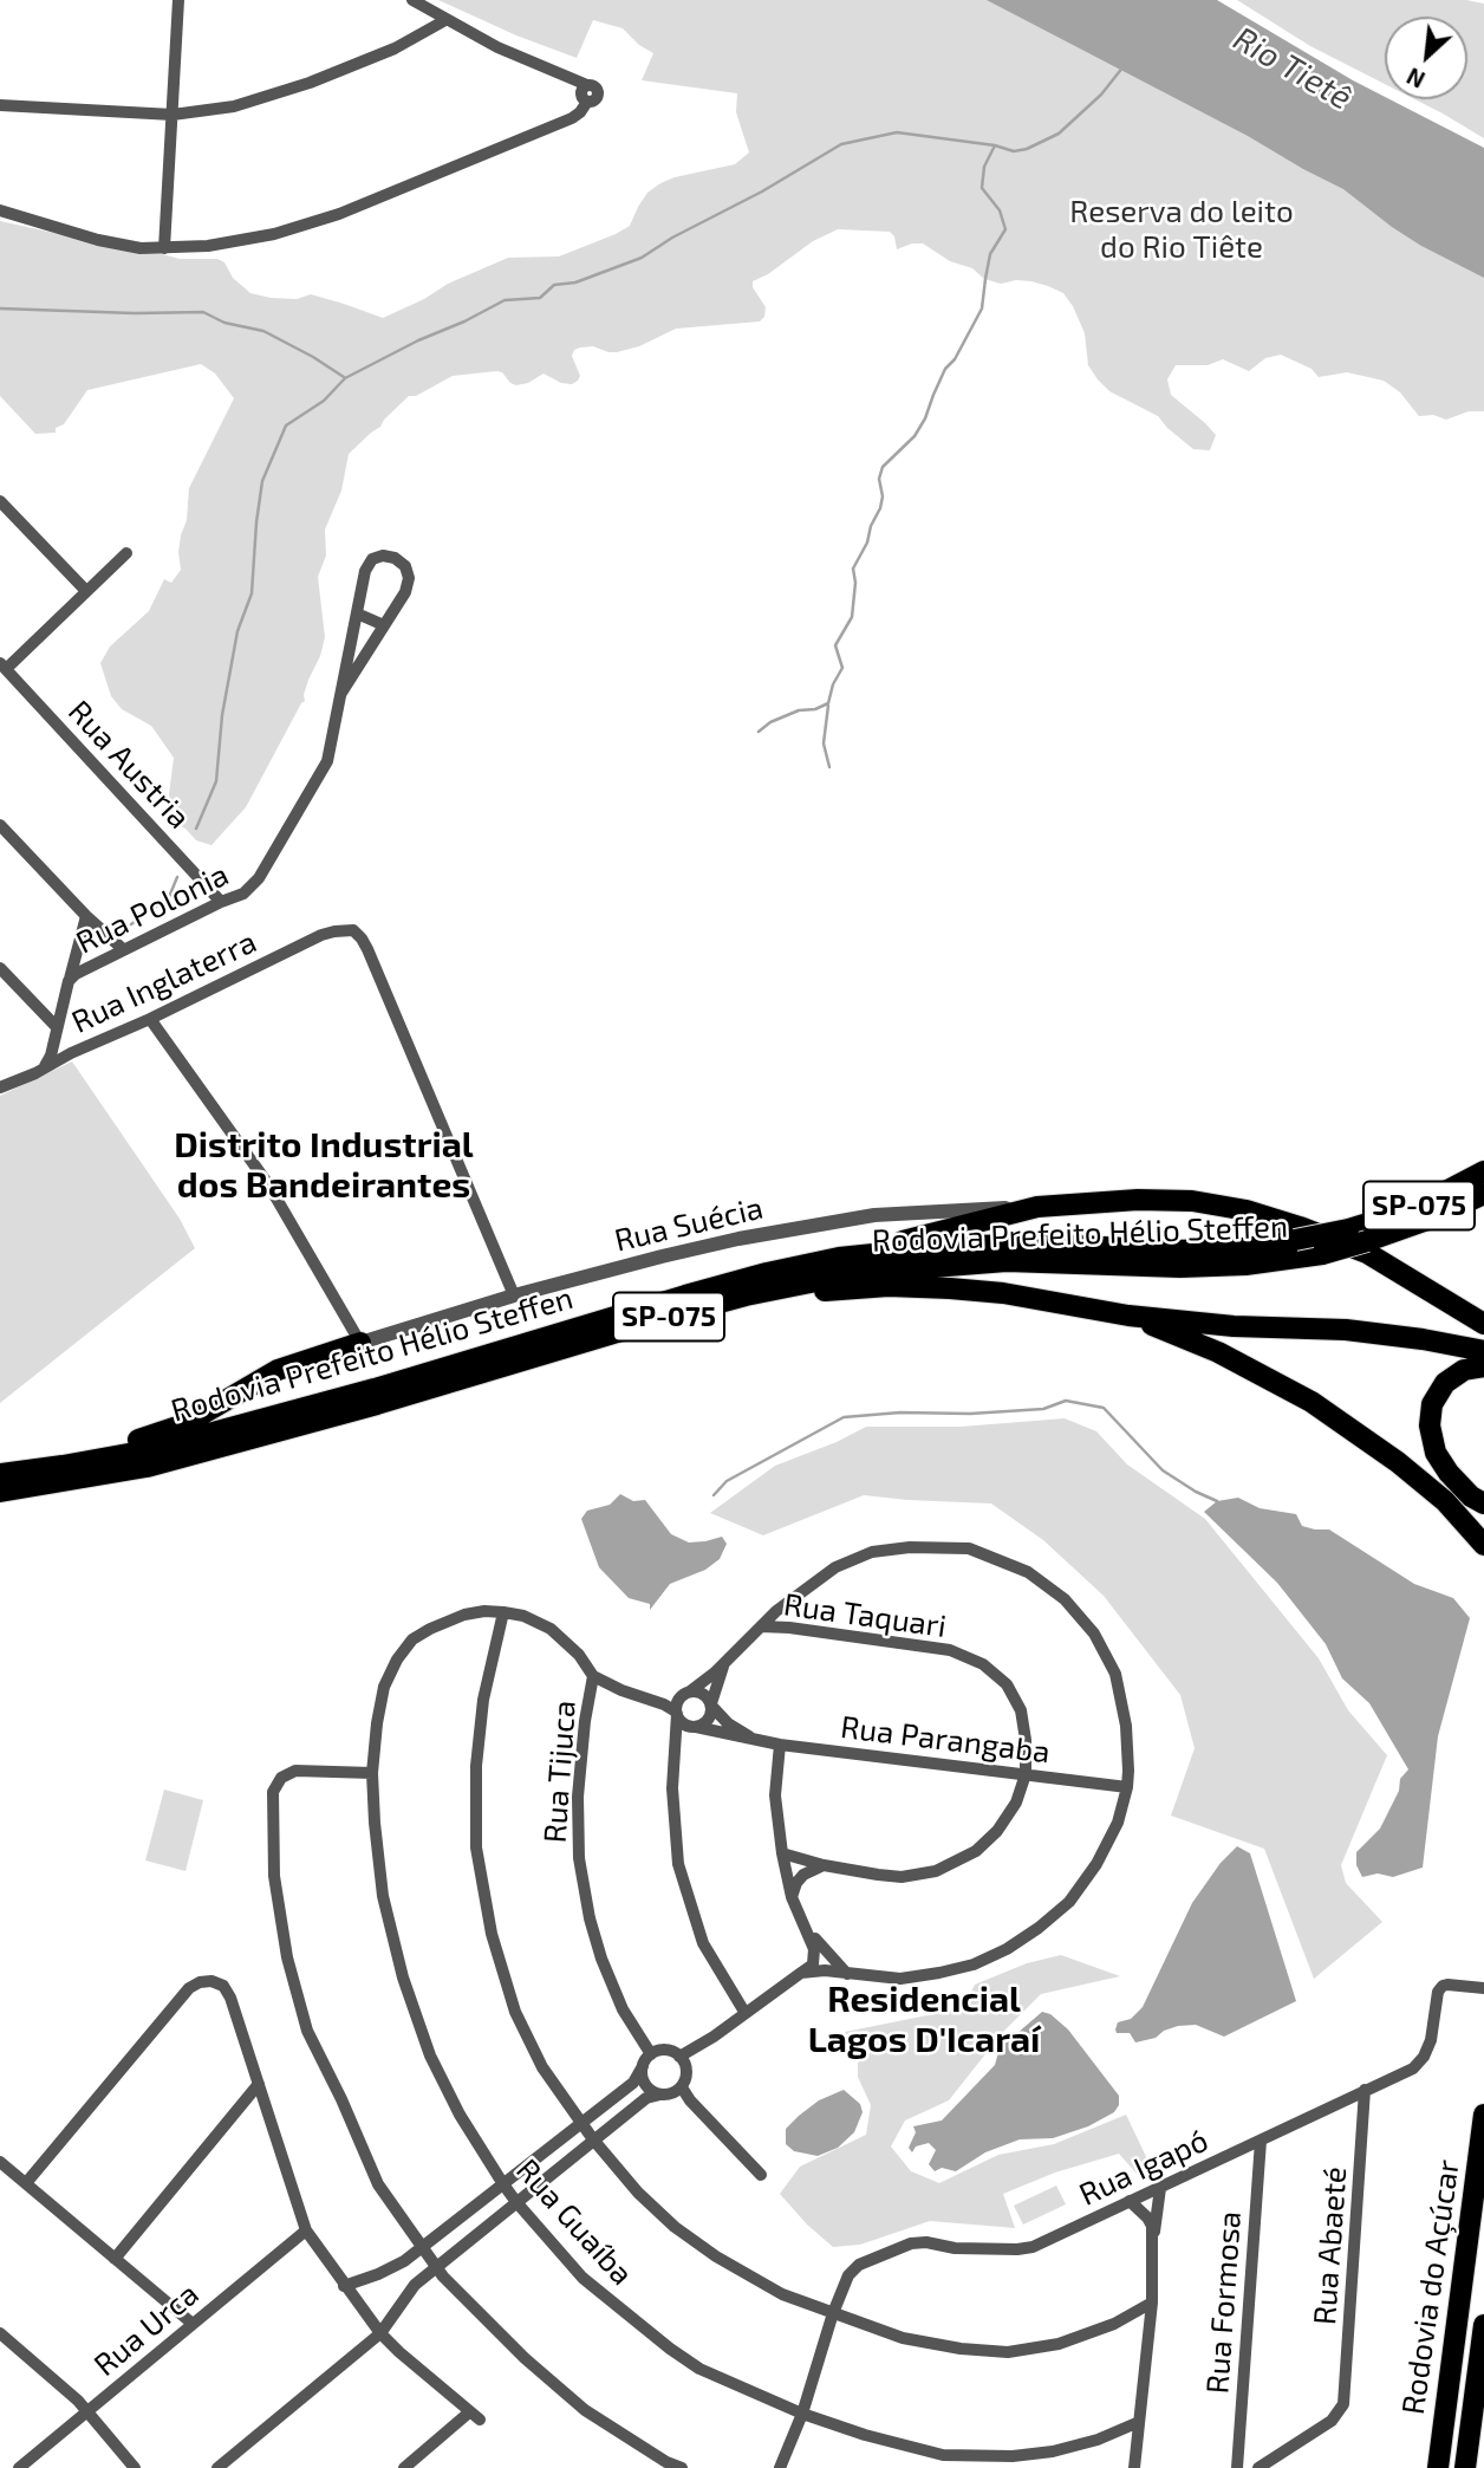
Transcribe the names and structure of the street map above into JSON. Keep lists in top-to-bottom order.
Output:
{
  "streets": {
    "highway": ["SP-075", "Rodovia Prefeito Hélio Steffen", "Rodovia do Açúcar"],
    "street": [
      "Rua Austria",
      "Rua Polonia",
      "Rua Inglaterra",
      "Rua Suécia",
      "Rua Taquari",
      "Rua Parangaba",
      "Rua Tijuca",
      "Rua Igapó",
      "Rua Guaíba",
      "Rua Abaeté",
      "Rua Formosa",
      "Rua Urca"
    ]
  },
  "crossings": [
    ["Rua Austria", "Rua Polonia"],
    ["Rua Polonia", "Rua Inglaterra"],
    ["Rua Inglaterra", "Rua Suécia"],
    ["Rua Taquari", "Rua Parangaba"],
    ["Rua Igapó", "Rua Guaíba"],
    ["Rua Igapó", "Rua Abaeté"],
    ["Rua Igapó", "Rua Formosa"]
  ],
  "districts": ["Distrito Industrial dos Bandeirantes", "Residencial Lagos D'Icaraí"],
  "water": ["Rio Tietê"],
  "parks": ["Reserva do leito do Rio Tiête"],
  "north": "bottom left"
}
